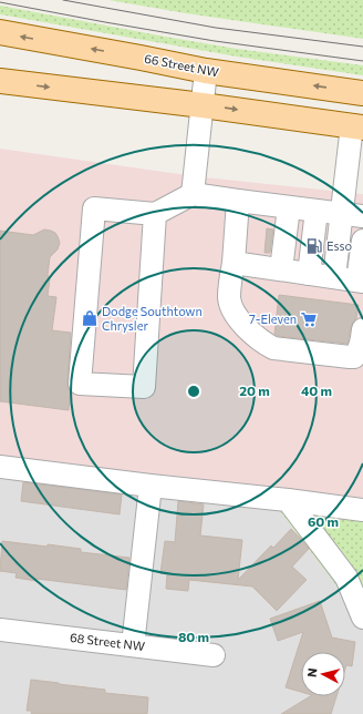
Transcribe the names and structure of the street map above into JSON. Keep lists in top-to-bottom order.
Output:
{
  "streets": {
    "main road": ["66 Street NW"],
    "street": ["68 Street NW"]
  },
  "places": {
    "fuel station": ["Esso"],
    "shop": ["Dodge Southtown Chrysler"],
    "supermarket": ["7-Eleven"]
  },
  "north": "left",
  "rings": [
    "20 m",
    "40 m",
    "60 m",
    "80 m"
  ]
}
